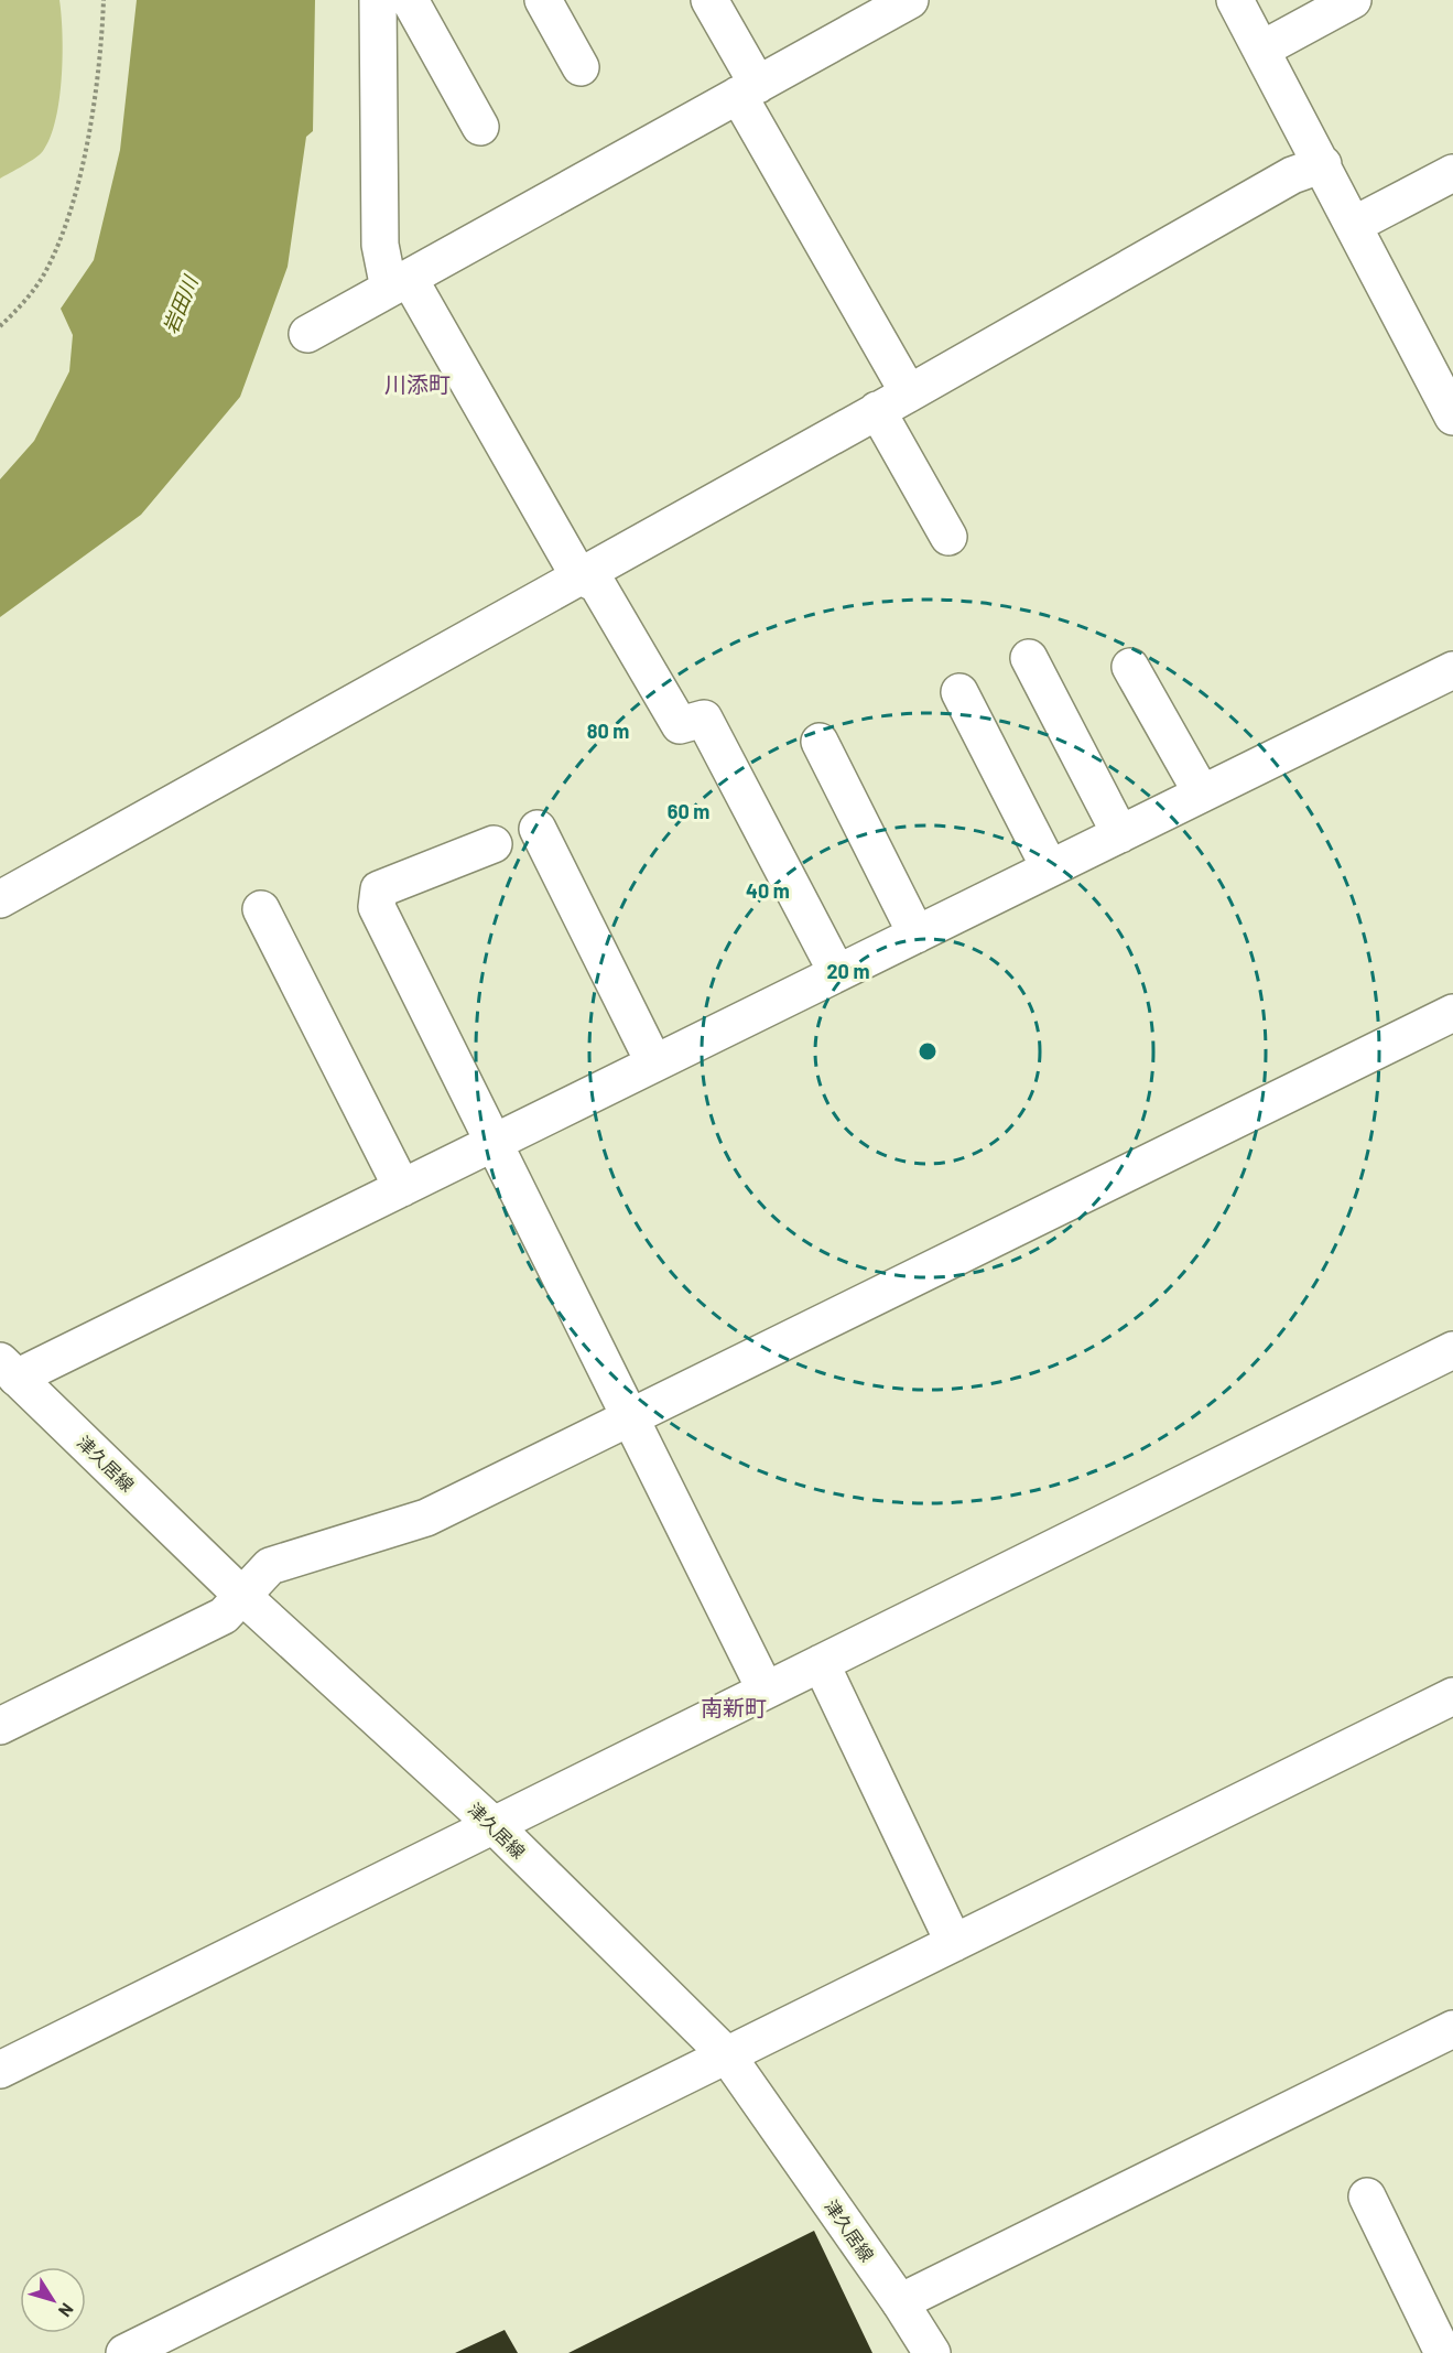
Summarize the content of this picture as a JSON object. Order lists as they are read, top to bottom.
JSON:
{
  "streets": {
    "street": ["津久居線"]
  },
  "districts": ["川添町", "南新町"],
  "water": ["岩田川"],
  "north": "bottom right",
  "rings": [
    "80 m",
    "60 m",
    "40 m",
    "20 m"
  ]
}
